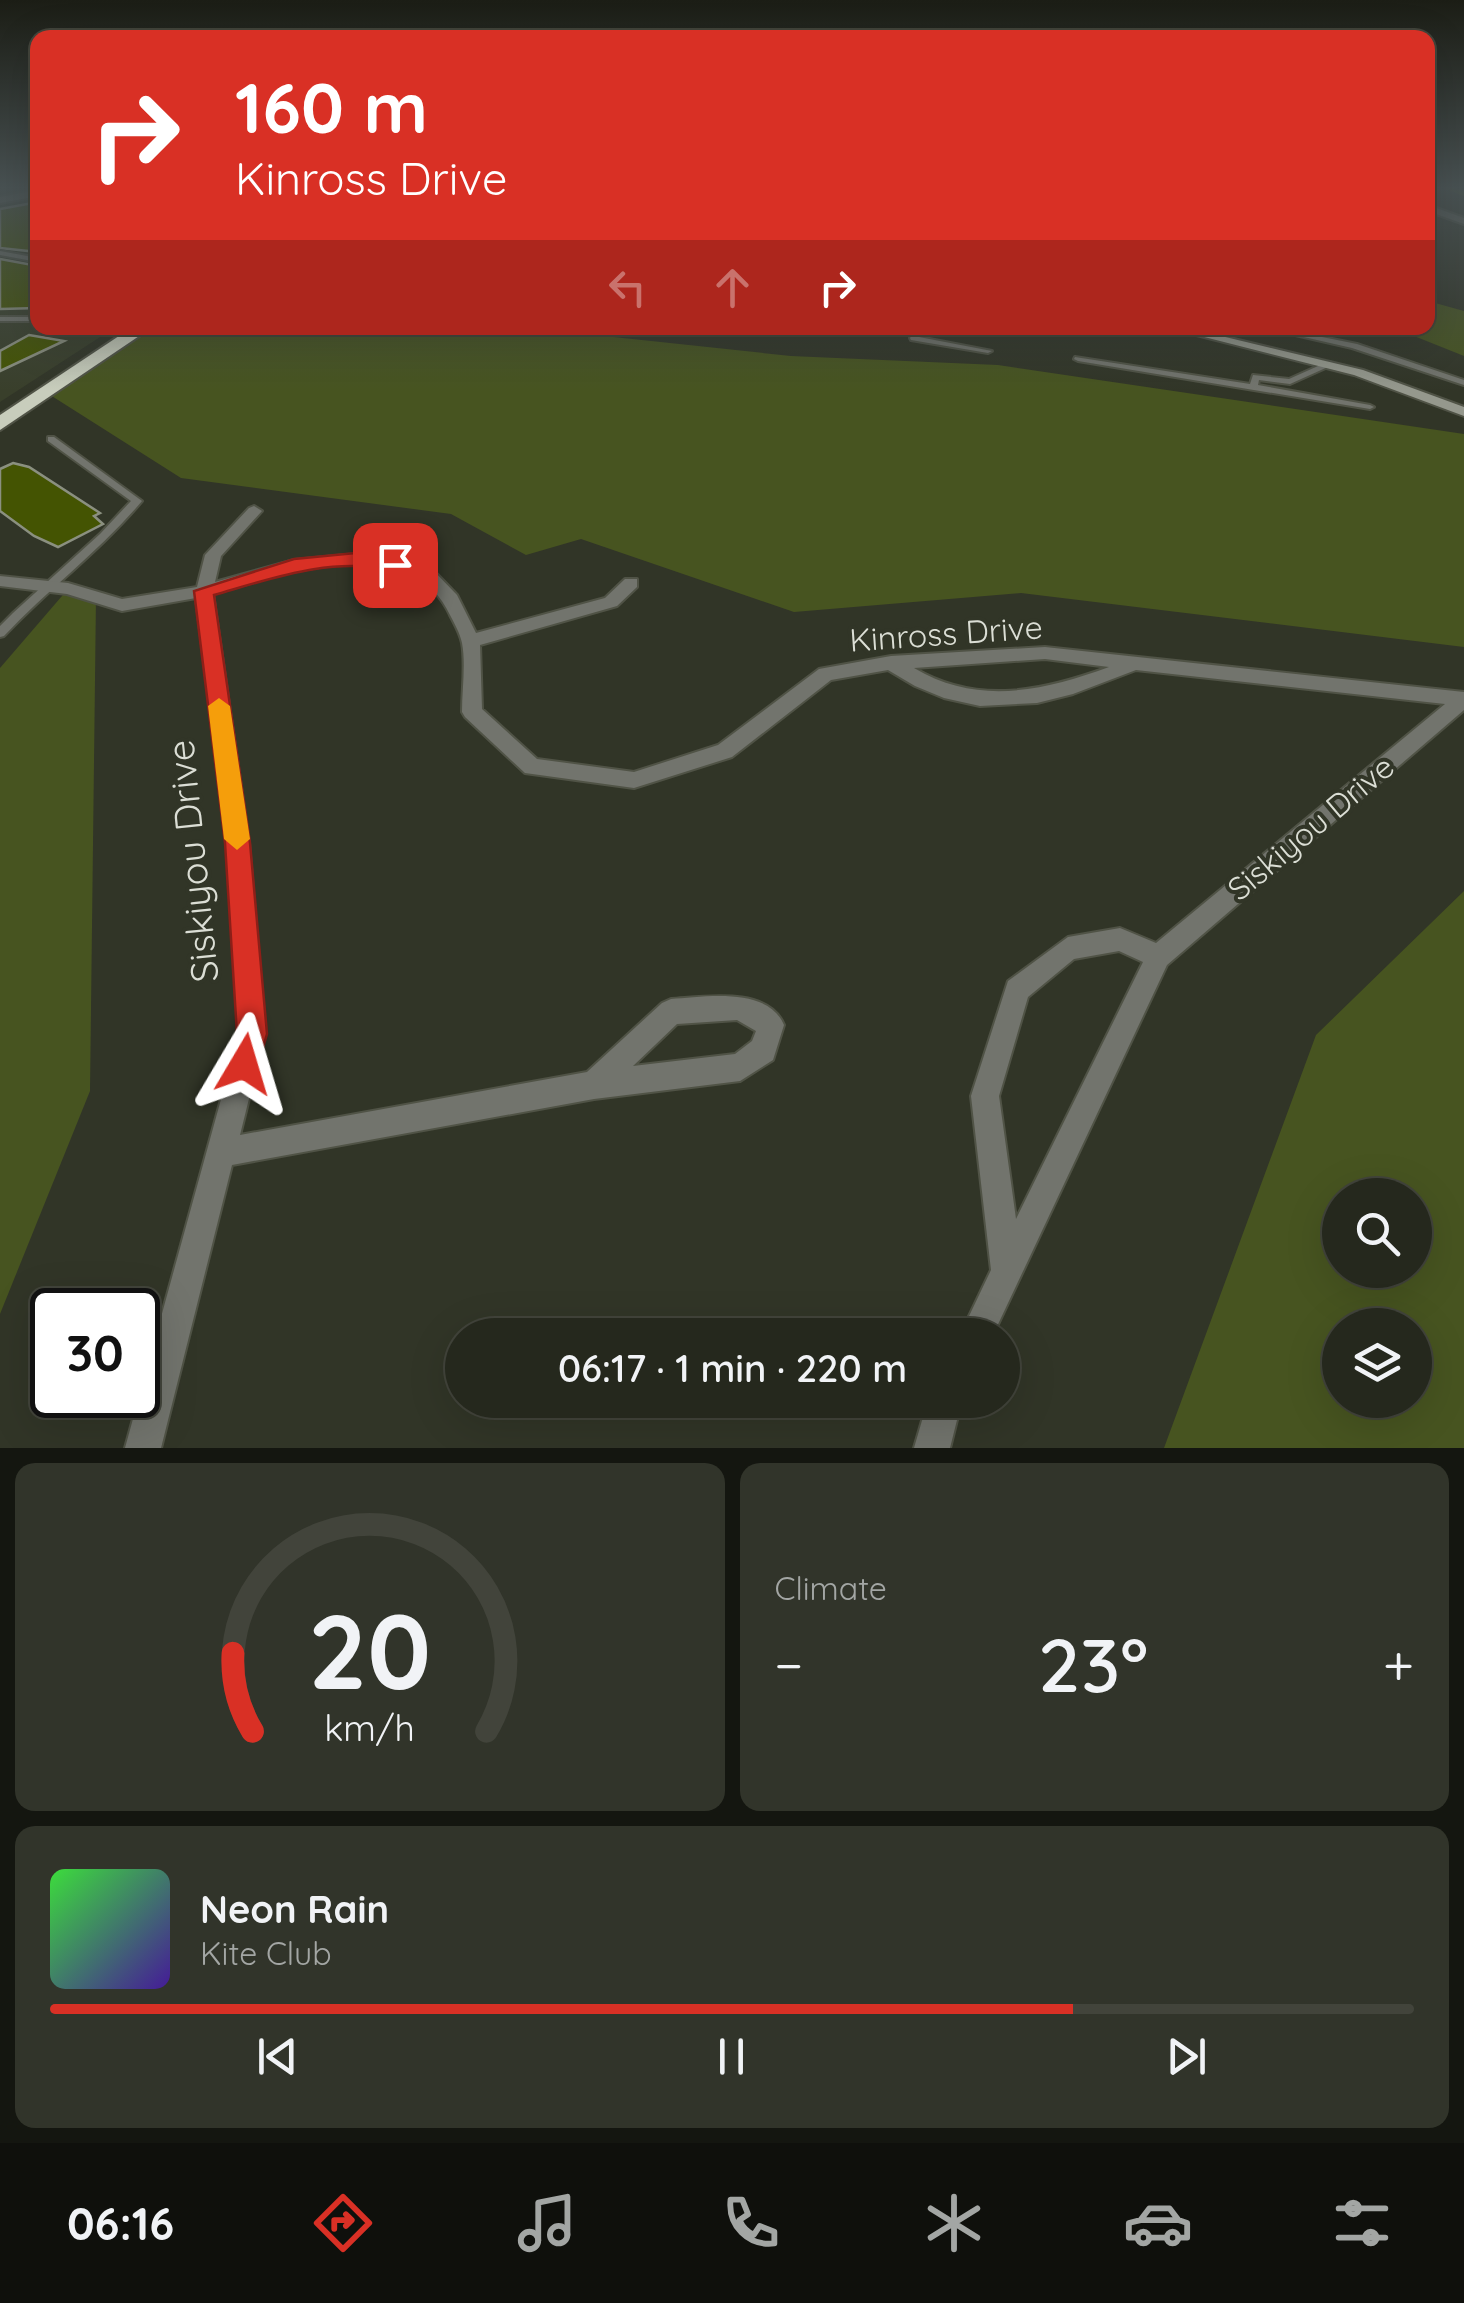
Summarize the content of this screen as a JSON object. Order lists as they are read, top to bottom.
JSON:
{
  "streets": {
    "street": ["Kinross Drive", "Siskiyou Drive"]
  },
  "crossings": [
    ["Kinross Drive", "Siskiyou Drive"]
  ],
  "page": {
    "turn": ["160 m", "Kinross Drive"],
    "limit": "30",
    "trip": "06:17 · 1 min · 220 m",
    "tile": "Climate",
    "heat": ["−", "23°", "+"],
    "song": ["Neon Rain", "Kite Club"],
    "tabs": "06:16",
    "gauge": ["20", "km/h"]
  }
}
